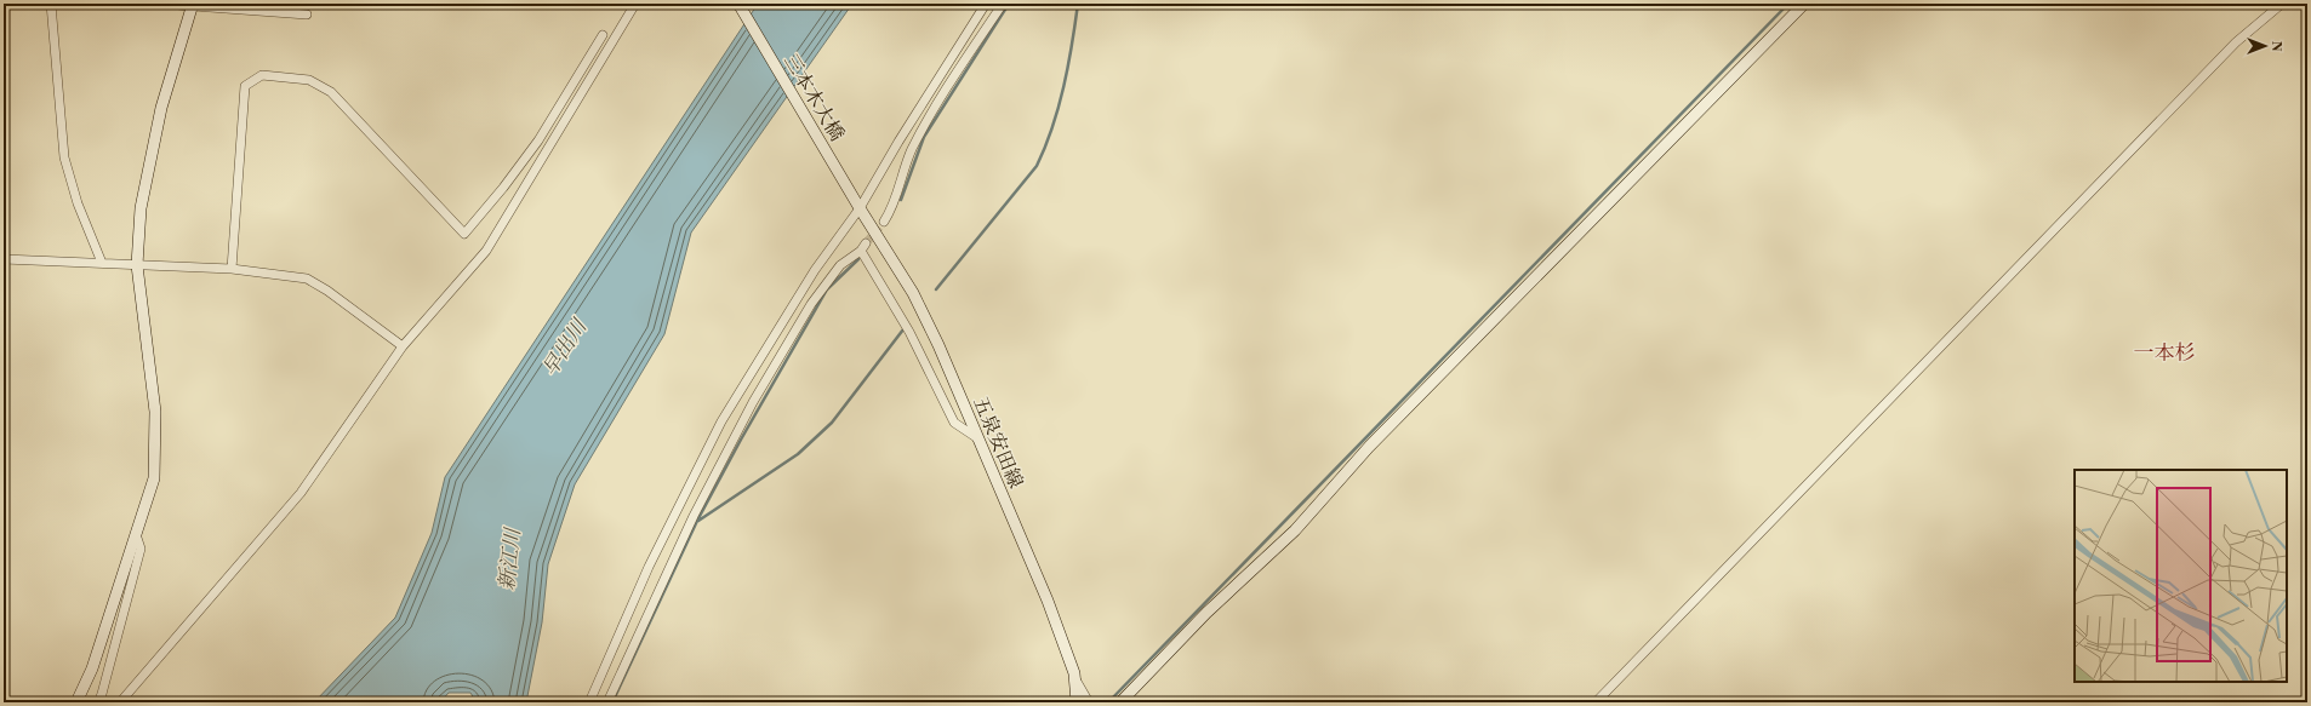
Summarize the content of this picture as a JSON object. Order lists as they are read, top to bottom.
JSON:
{
  "streets": {
    "street": ["三本木大橋", "五泉安田線"]
  },
  "crossings": [
    ["三本木大橋", "五泉安田線"]
  ],
  "districts": ["一本杉"],
  "water": ["早出川", "新江川"],
  "north": "right"
}
